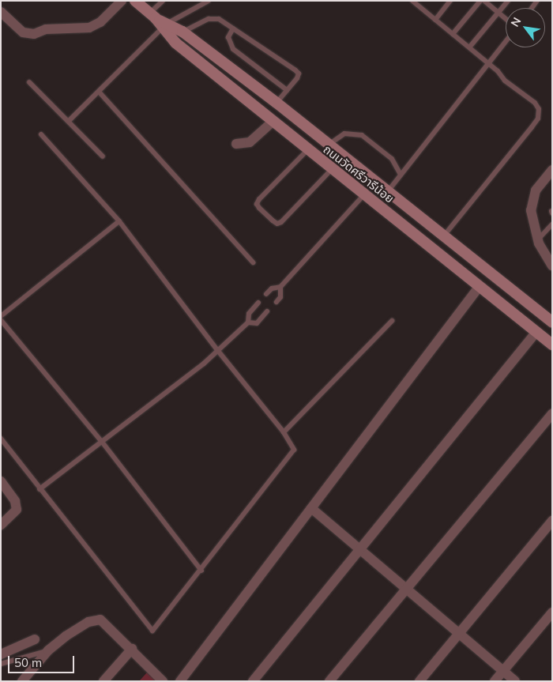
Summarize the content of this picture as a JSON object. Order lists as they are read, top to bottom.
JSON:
{
  "streets": {
    "main road": ["ถนนวัดศรีวารีน้อย"]
  },
  "scale_bar": "50 m",
  "north": "top left"
}
